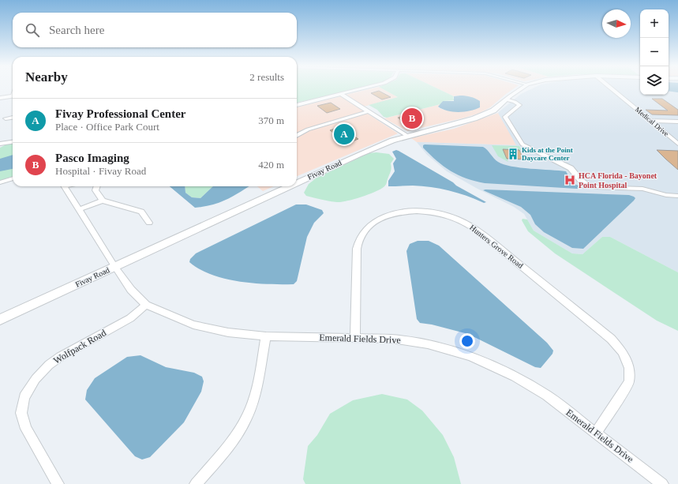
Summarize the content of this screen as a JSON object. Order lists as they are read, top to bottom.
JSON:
{
  "streets": {
    "street": [
      "Medical Drive",
      "Fivay Road",
      "Hunters Grove Road",
      "Emerald Fields Drive",
      "Wolfpack Road"
    ]
  },
  "crossings": [
    ["Fivay Road", "Emerald Fields Drive"],
    ["Hunters Grove Road", "Emerald Fields Drive"],
    ["Emerald Fields Drive", "Wolfpack Road"]
  ],
  "places": {
    "building": ["Kids at the Point Daycare Center"],
    "hospital": ["HCA Florida - Bayonet Point Hospital"]
  },
  "north": "right",
  "page": {
    "map_buttons": ["+", "−"],
    "search": "Search here",
    "heading": ["Nearby", "2 results"],
    "list": [
      {
        "mark": "A",
        "name": "Fivay Professional Center",
        "note": "Place · Office Park Court",
        "value": "370 m"
      },
      {
        "mark": "B",
        "name": "Pasco Imaging",
        "note": "Hospital · Fivay Road",
        "value": "420 m"
      }
    ],
    "pins": ["B", "A"]
  }
}
